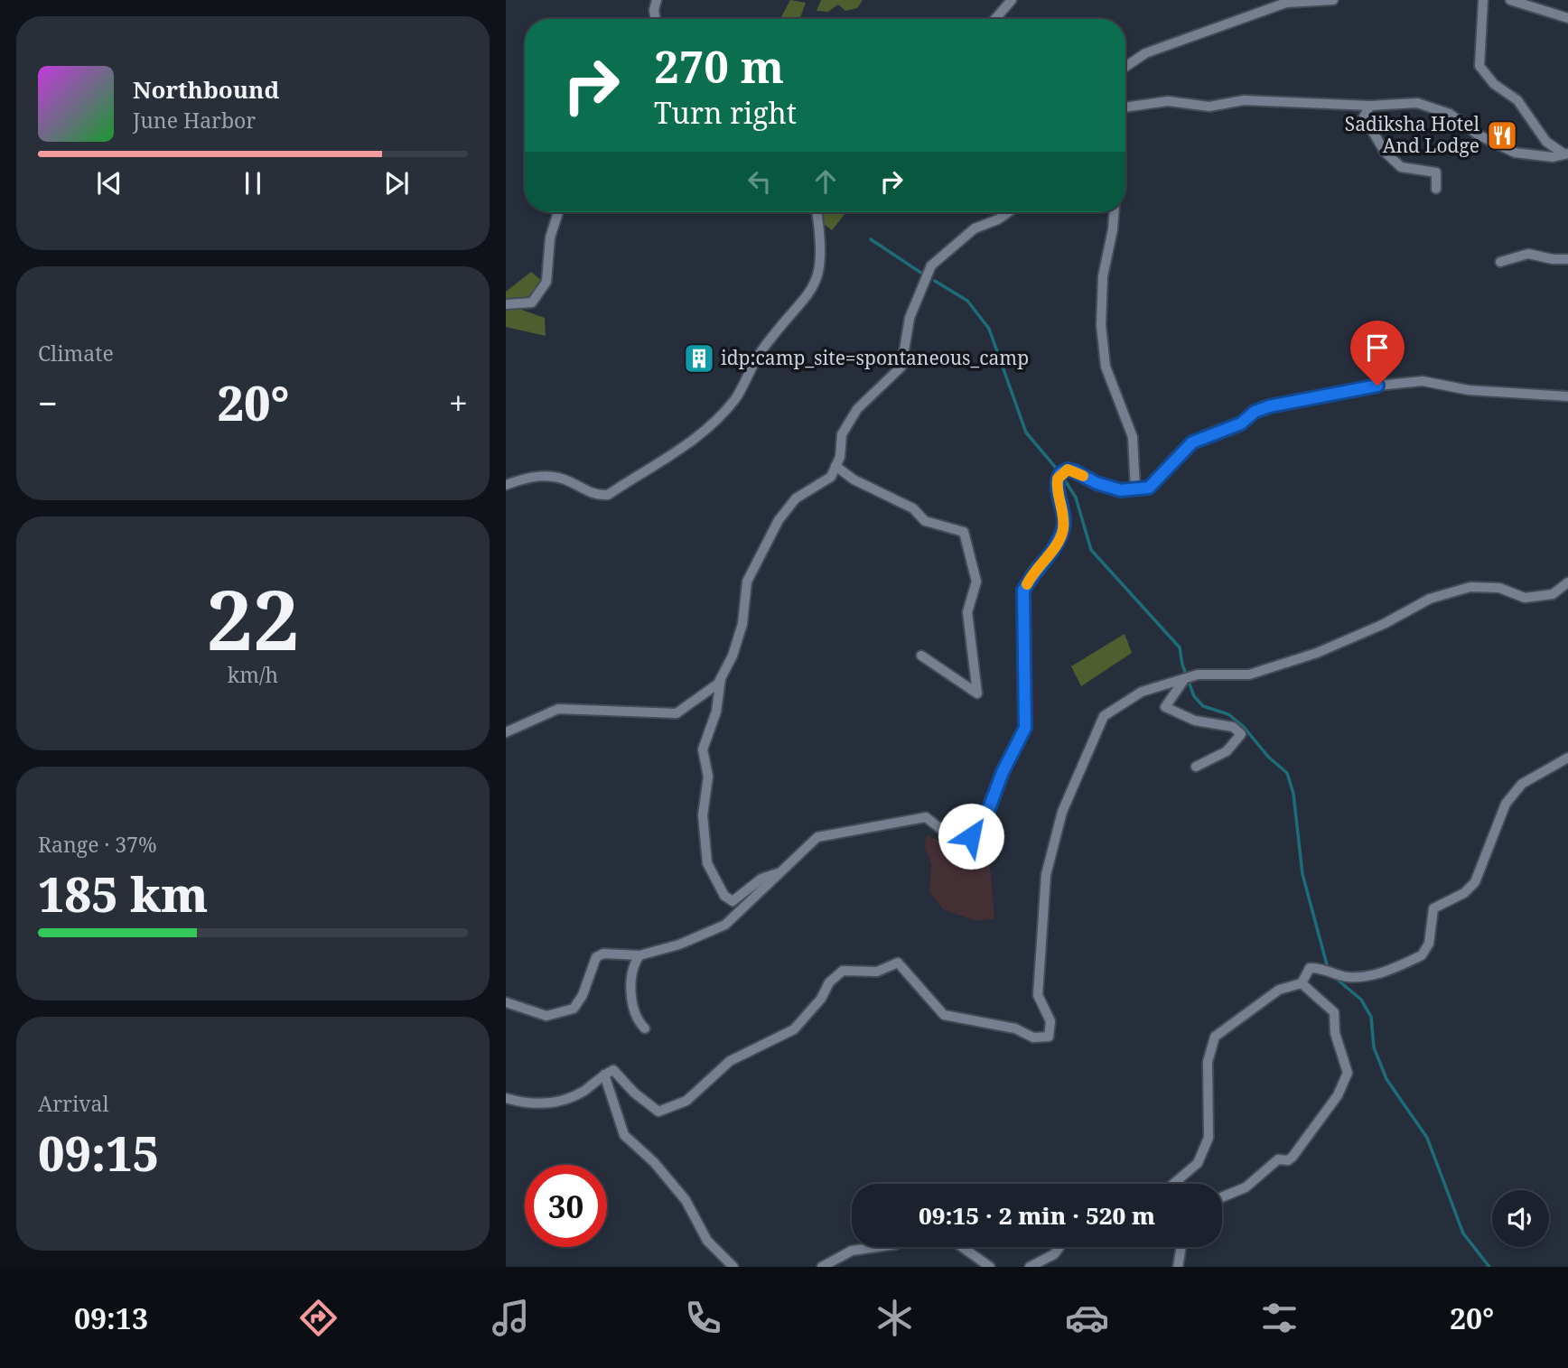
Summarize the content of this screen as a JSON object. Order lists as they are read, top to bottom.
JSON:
{
  "places": {
    "restaurant": ["Sadiksha Hotel And Lodge"],
    "building": ["idp:camp_site=spontaneous_camp"]
  },
  "page": {
    "turn": ["270 m", "Turn right"],
    "song": ["Northbound", "June Harbor"],
    "tile": [
      "Climate",
      ["22", "km/h"],
      ["Range · 37%", "185 km"],
      ["Arrival", "09:15"]
    ],
    "heat": ["−", "20°", "+"],
    "limit": "30",
    "trip": "09:15 · 2 min · 520 m",
    "tabs": ["09:13", "20°"]
  }
}
